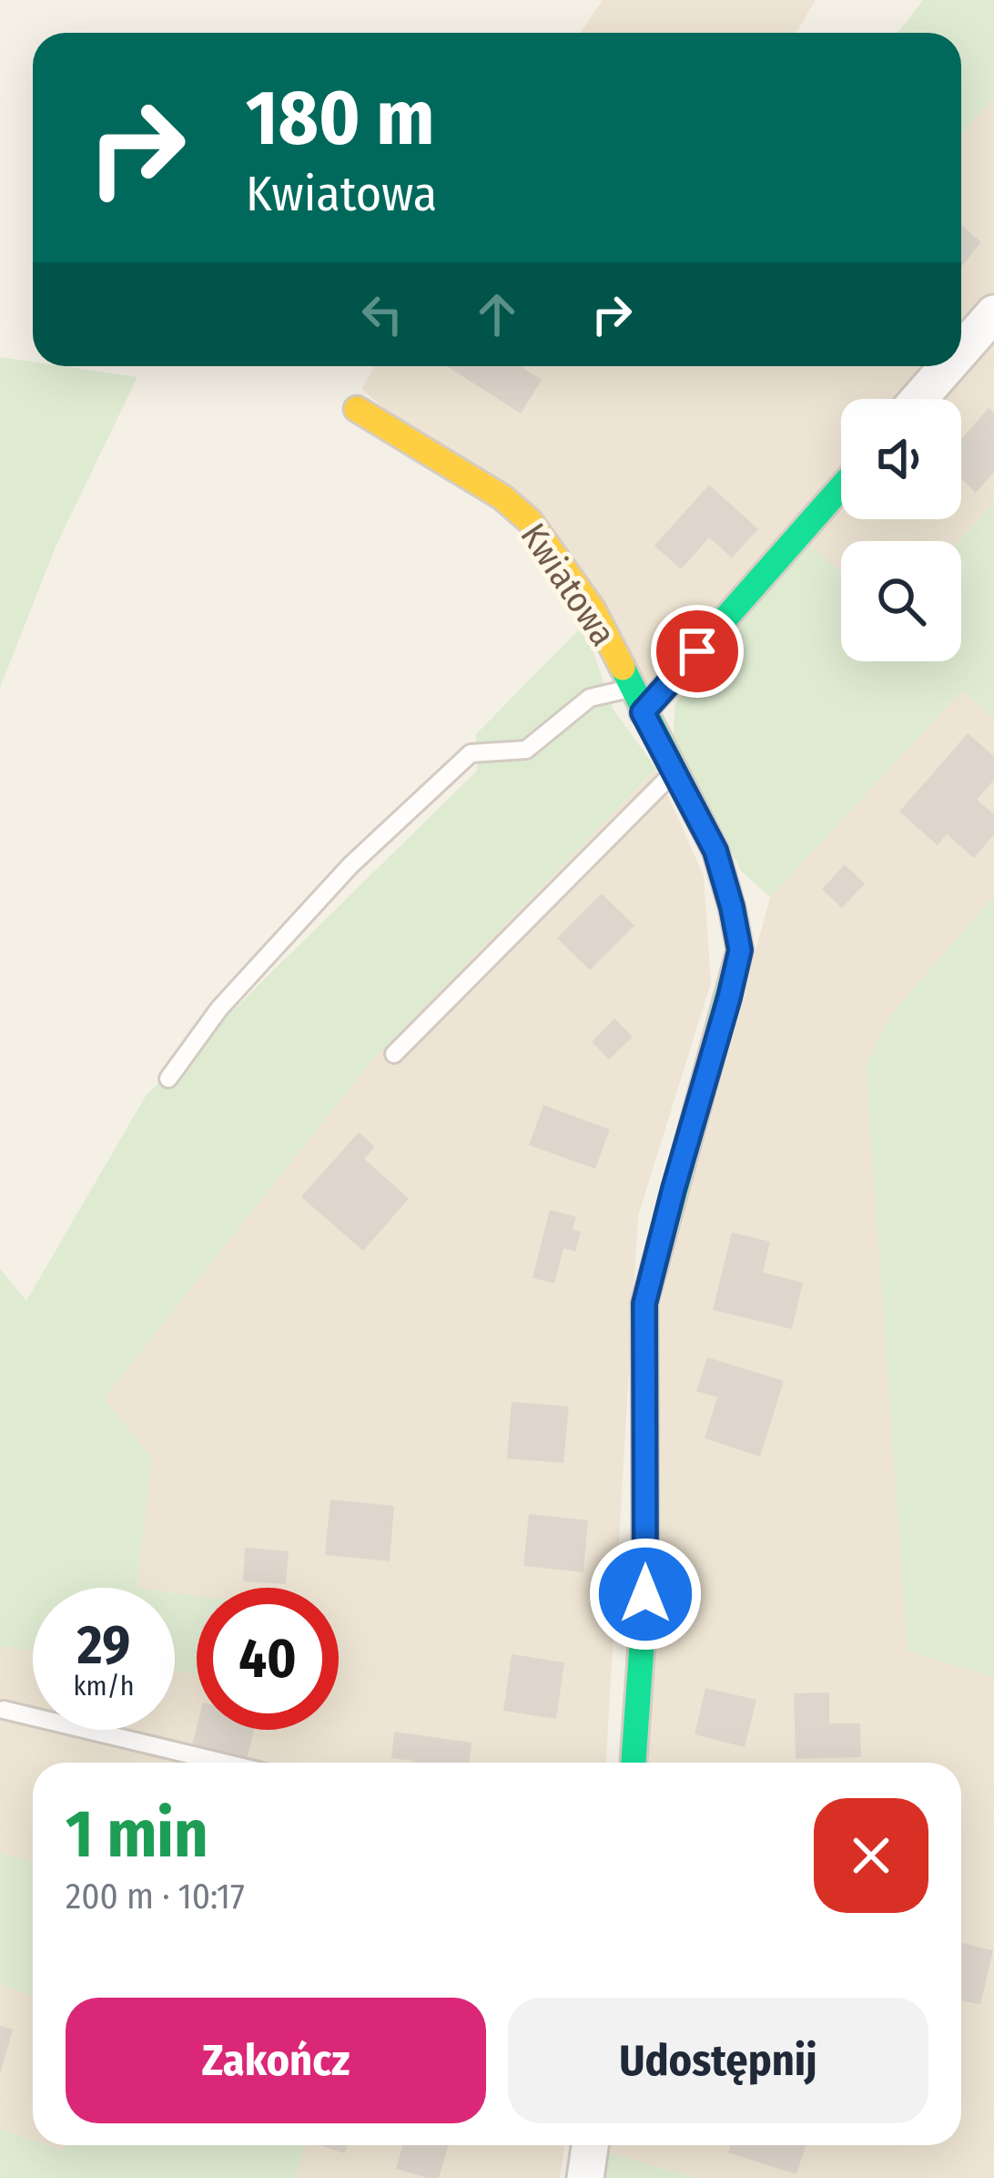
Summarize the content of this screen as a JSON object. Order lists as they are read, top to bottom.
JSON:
{
  "streets": {
    "street": ["Kwiatowa"]
  },
  "page": {
    "turn": ["180 m", "Kwiatowa"],
    "speed": "29 km/h",
    "limit": "40",
    "heading": ["1 min", "200 m · 10:17"],
    "buttons": ["Zakończ", "Udostępnij"]
  }
}
